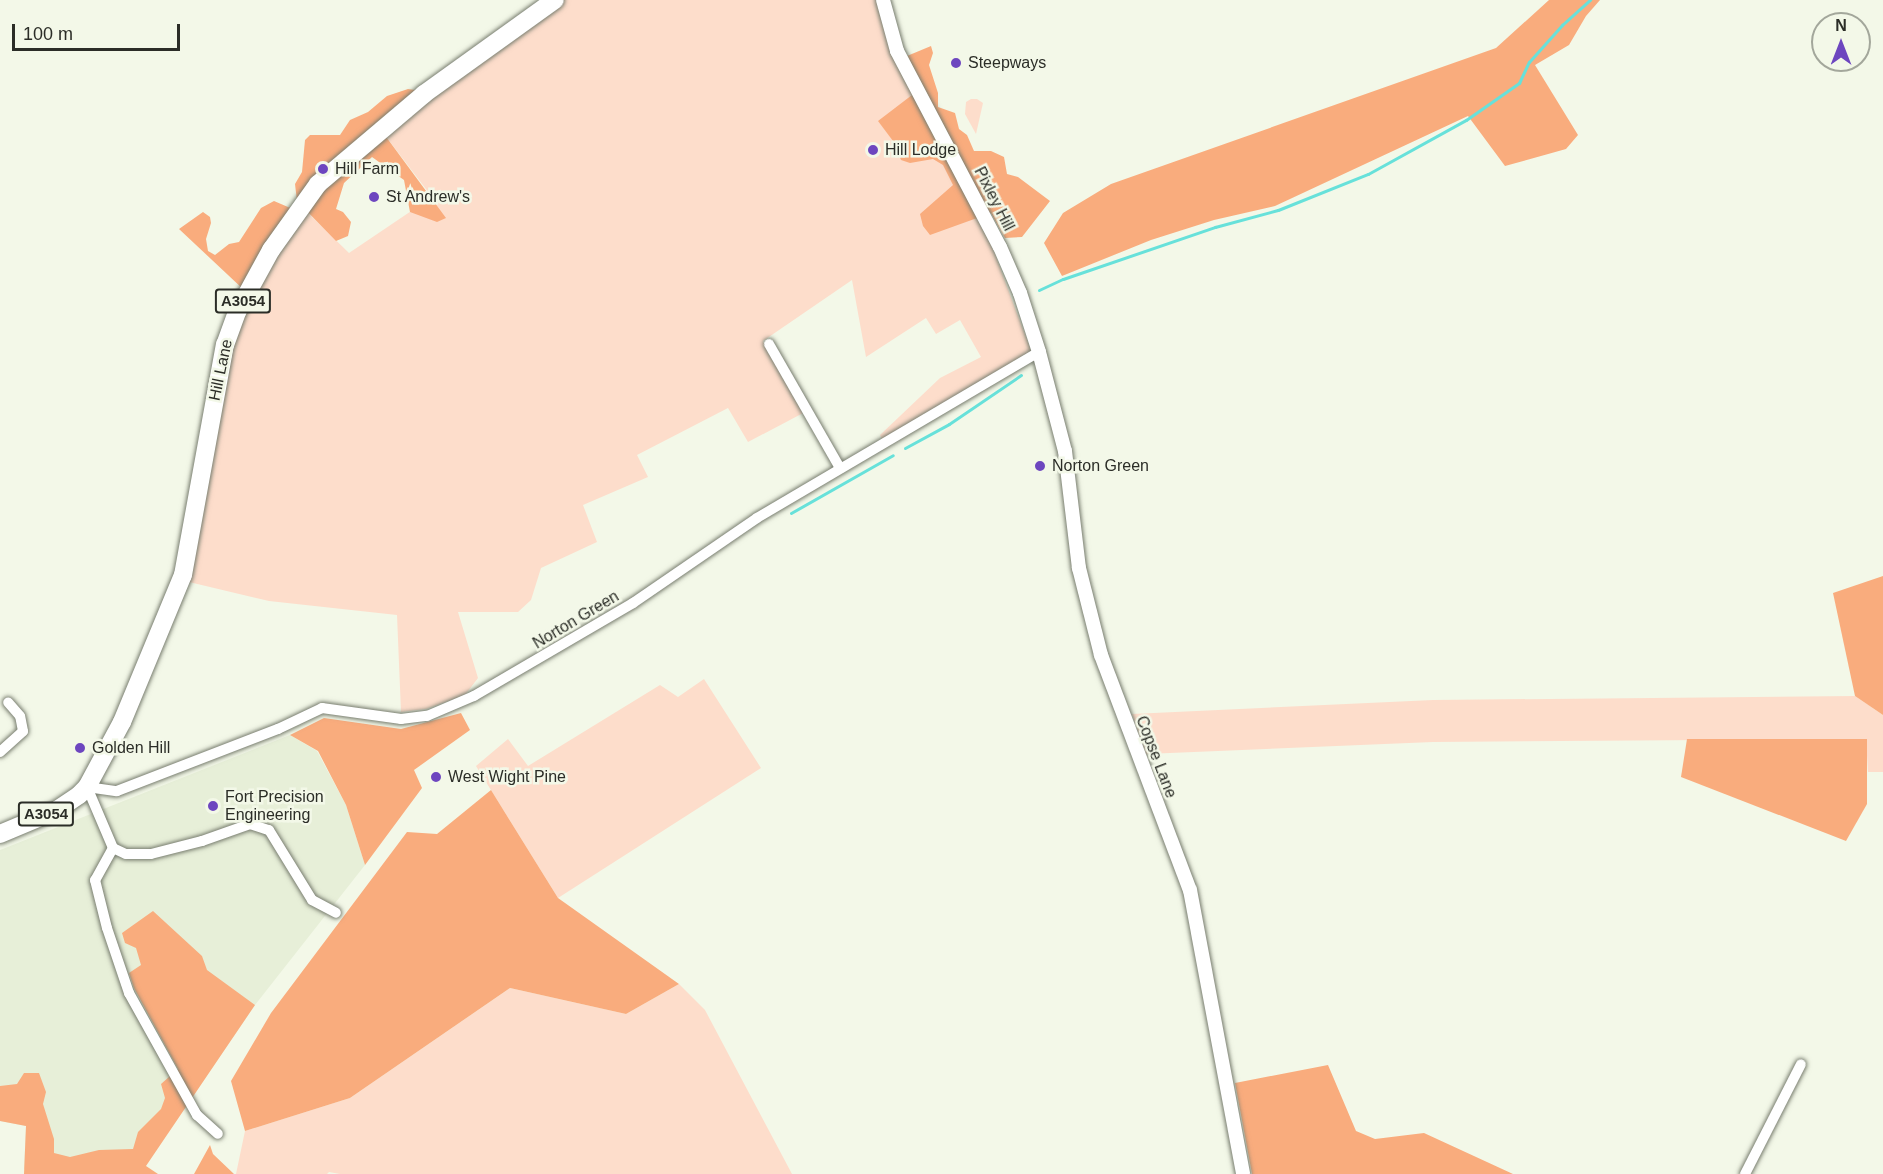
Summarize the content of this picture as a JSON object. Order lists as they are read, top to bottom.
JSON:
{
  "streets": {
    "main road": ["A3054", "Hill Lane"],
    "street": ["Pixley Hill", "Norton Green", "Copse Lane"]
  },
  "crossings": [
    ["Pixley Hill", "Norton Green"],
    ["Pixley Hill", "Copse Lane"],
    ["A3054", "Hill Lane"],
    ["A3054", "Norton Green"],
    ["Hill Lane", "Norton Green"],
    ["Norton Green", "Copse Lane"]
  ],
  "places": [
    "Steepways",
    "Hill Lodge",
    "Hill Farm",
    "St Andrew's",
    "Norton Green",
    "Golden Hill",
    "West Wight Pine",
    "Fort Precision Engineering"
  ],
  "scale_bar": "100 m",
  "north": "top"
}
